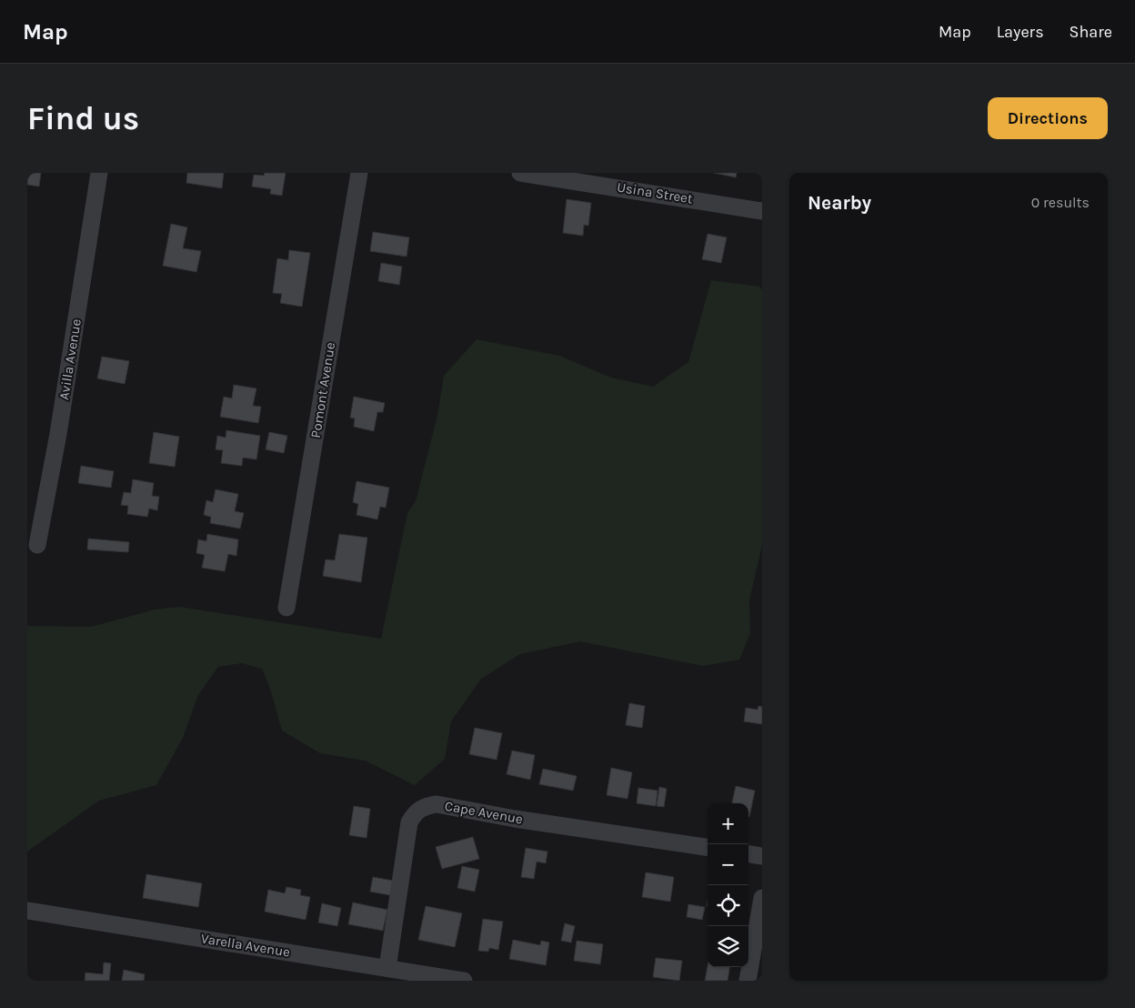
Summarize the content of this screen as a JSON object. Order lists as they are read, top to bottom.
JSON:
{
  "streets": {
    "street": [
      "Usina Street",
      "Avilla Avenue",
      "Pomont Avenue",
      "Cape Avenue",
      "Varella Avenue"
    ]
  },
  "crossings": [
    ["Cape Avenue", "Varella Avenue"]
  ],
  "page": {
    "header": "Map",
    "nav": ["Map", "Layers", "Share"],
    "buttons": "Directions",
    "title": "Find us",
    "heading": ["Nearby", "0 results"],
    "map_buttons": ["+", "−"]
  }
}
